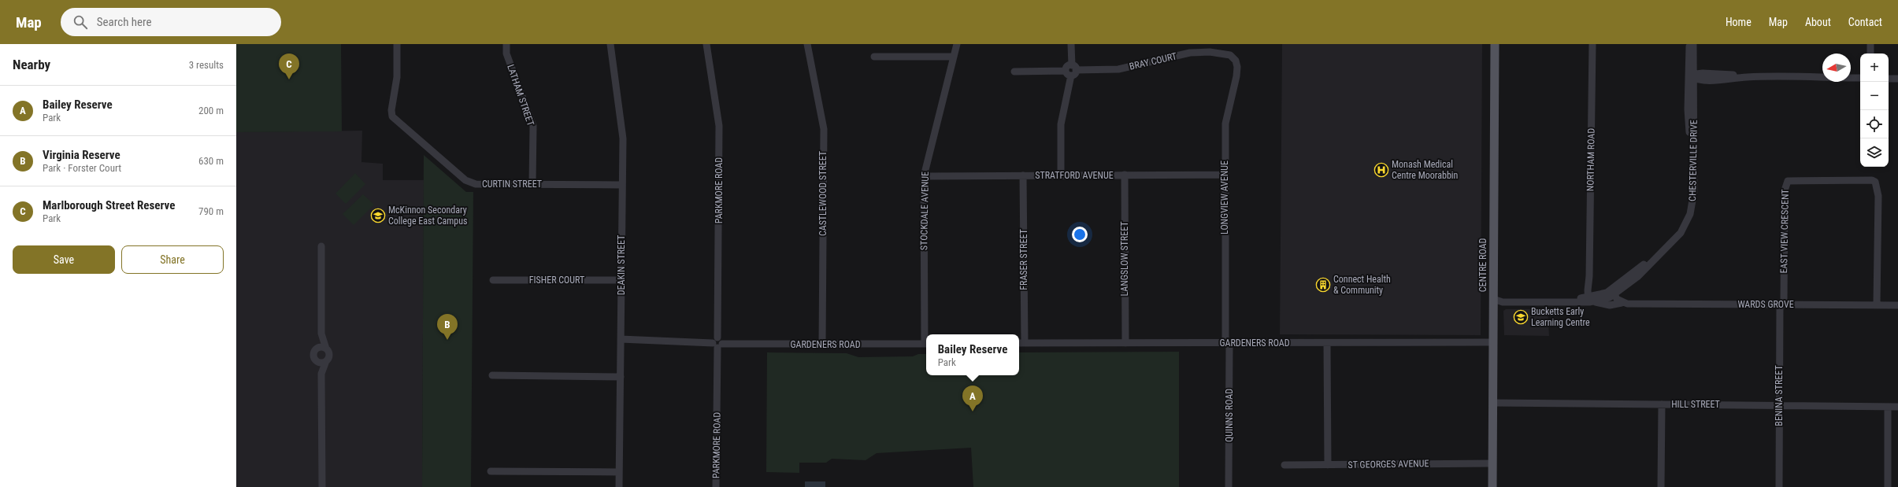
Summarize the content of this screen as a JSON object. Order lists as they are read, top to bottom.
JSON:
{
  "streets": {
    "main road": ["CENTRE ROAD"],
    "street": [
      "BRAY COURT",
      "LATHAM STREET",
      "NORTHAM ROAD",
      "CHESTERVILLE DRIVE",
      "STRATFORD AVENUE",
      "CURTIN STREET",
      "PARKMORE ROAD",
      "CASTLEWOOD STREET",
      "LONGVIEW AVENUE",
      "STOCKDALE AVENUE",
      "EAST VIEW CRESCENT",
      "LANGSLOW STREET",
      "FRASER STREET",
      "DEAKIN STREET",
      "FISHER COURT",
      "WARDS GROVE",
      "GARDENERS ROAD",
      "BENINA STREET",
      "HILL STREET",
      "QUINNS ROAD",
      "ST GEORGES AVENUE"
    ]
  },
  "crossings": [
    ["BRAY COURT", "LONGVIEW AVENUE"],
    ["LATHAM STREET", "CURTIN STREET"],
    ["NORTHAM ROAD", "CHESTERVILLE DRIVE"],
    ["NORTHAM ROAD", "WARDS GROVE"],
    ["CHESTERVILLE DRIVE", "WARDS GROVE"],
    ["STRATFORD AVENUE", "LONGVIEW AVENUE"],
    ["STRATFORD AVENUE", "STOCKDALE AVENUE"],
    ["STRATFORD AVENUE", "LANGSLOW STREET"],
    ["STRATFORD AVENUE", "FRASER STREET"],
    ["CURTIN STREET", "DEAKIN STREET"],
    ["PARKMORE ROAD", "GARDENERS ROAD"],
    ["CASTLEWOOD STREET", "GARDENERS ROAD"],
    ["LONGVIEW AVENUE", "GARDENERS ROAD"],
    ["LONGVIEW AVENUE", "QUINNS ROAD"],
    ["STOCKDALE AVENUE", "GARDENERS ROAD"],
    ["EAST VIEW CRESCENT", "WARDS GROVE"],
    ["EAST VIEW CRESCENT", "BENINA STREET"],
    ["LANGSLOW STREET", "GARDENERS ROAD"],
    ["FRASER STREET", "GARDENERS ROAD"],
    ["DEAKIN STREET", "FISHER COURT"],
    ["DEAKIN STREET", "GARDENERS ROAD"],
    ["CENTRE ROAD", "GARDENERS ROAD"],
    ["CENTRE ROAD", "HILL STREET"],
    ["CENTRE ROAD", "ST GEORGES AVENUE"],
    ["WARDS GROVE", "BENINA STREET"],
    ["GARDENERS ROAD", "QUINNS ROAD"],
    ["BENINA STREET", "HILL STREET"]
  ],
  "places": {
    "hospital": ["Monash Medical Centre Moorabbin"],
    "school or university": ["McKinnon Secondary College East Campus", "Bucketts Early Learning Centre"],
    "building": ["Connect Health & Community"]
  },
  "north": "left",
  "page": {
    "header": "Map",
    "search": "Search here",
    "nav": [
      "Home",
      "Map",
      "About",
      "Contact"
    ],
    "heading": ["Nearby", "3 results"],
    "map_buttons": ["+", "−"],
    "pins": ["C", "B", "A"],
    "list": [
      {
        "mark": "A",
        "name": "Bailey Reserve",
        "note": "Park",
        "value": "200 m"
      },
      {
        "mark": "B",
        "name": "Virginia Reserve",
        "note": "Park · Forster Court",
        "value": "630 m"
      },
      {
        "mark": "C",
        "name": "Marlborough Street Reserve",
        "note": "Park",
        "value": "790 m"
      }
    ],
    "buttons": ["Save", "Share"],
    "popup": ["Bailey Reserve", "Park"]
  }
}
